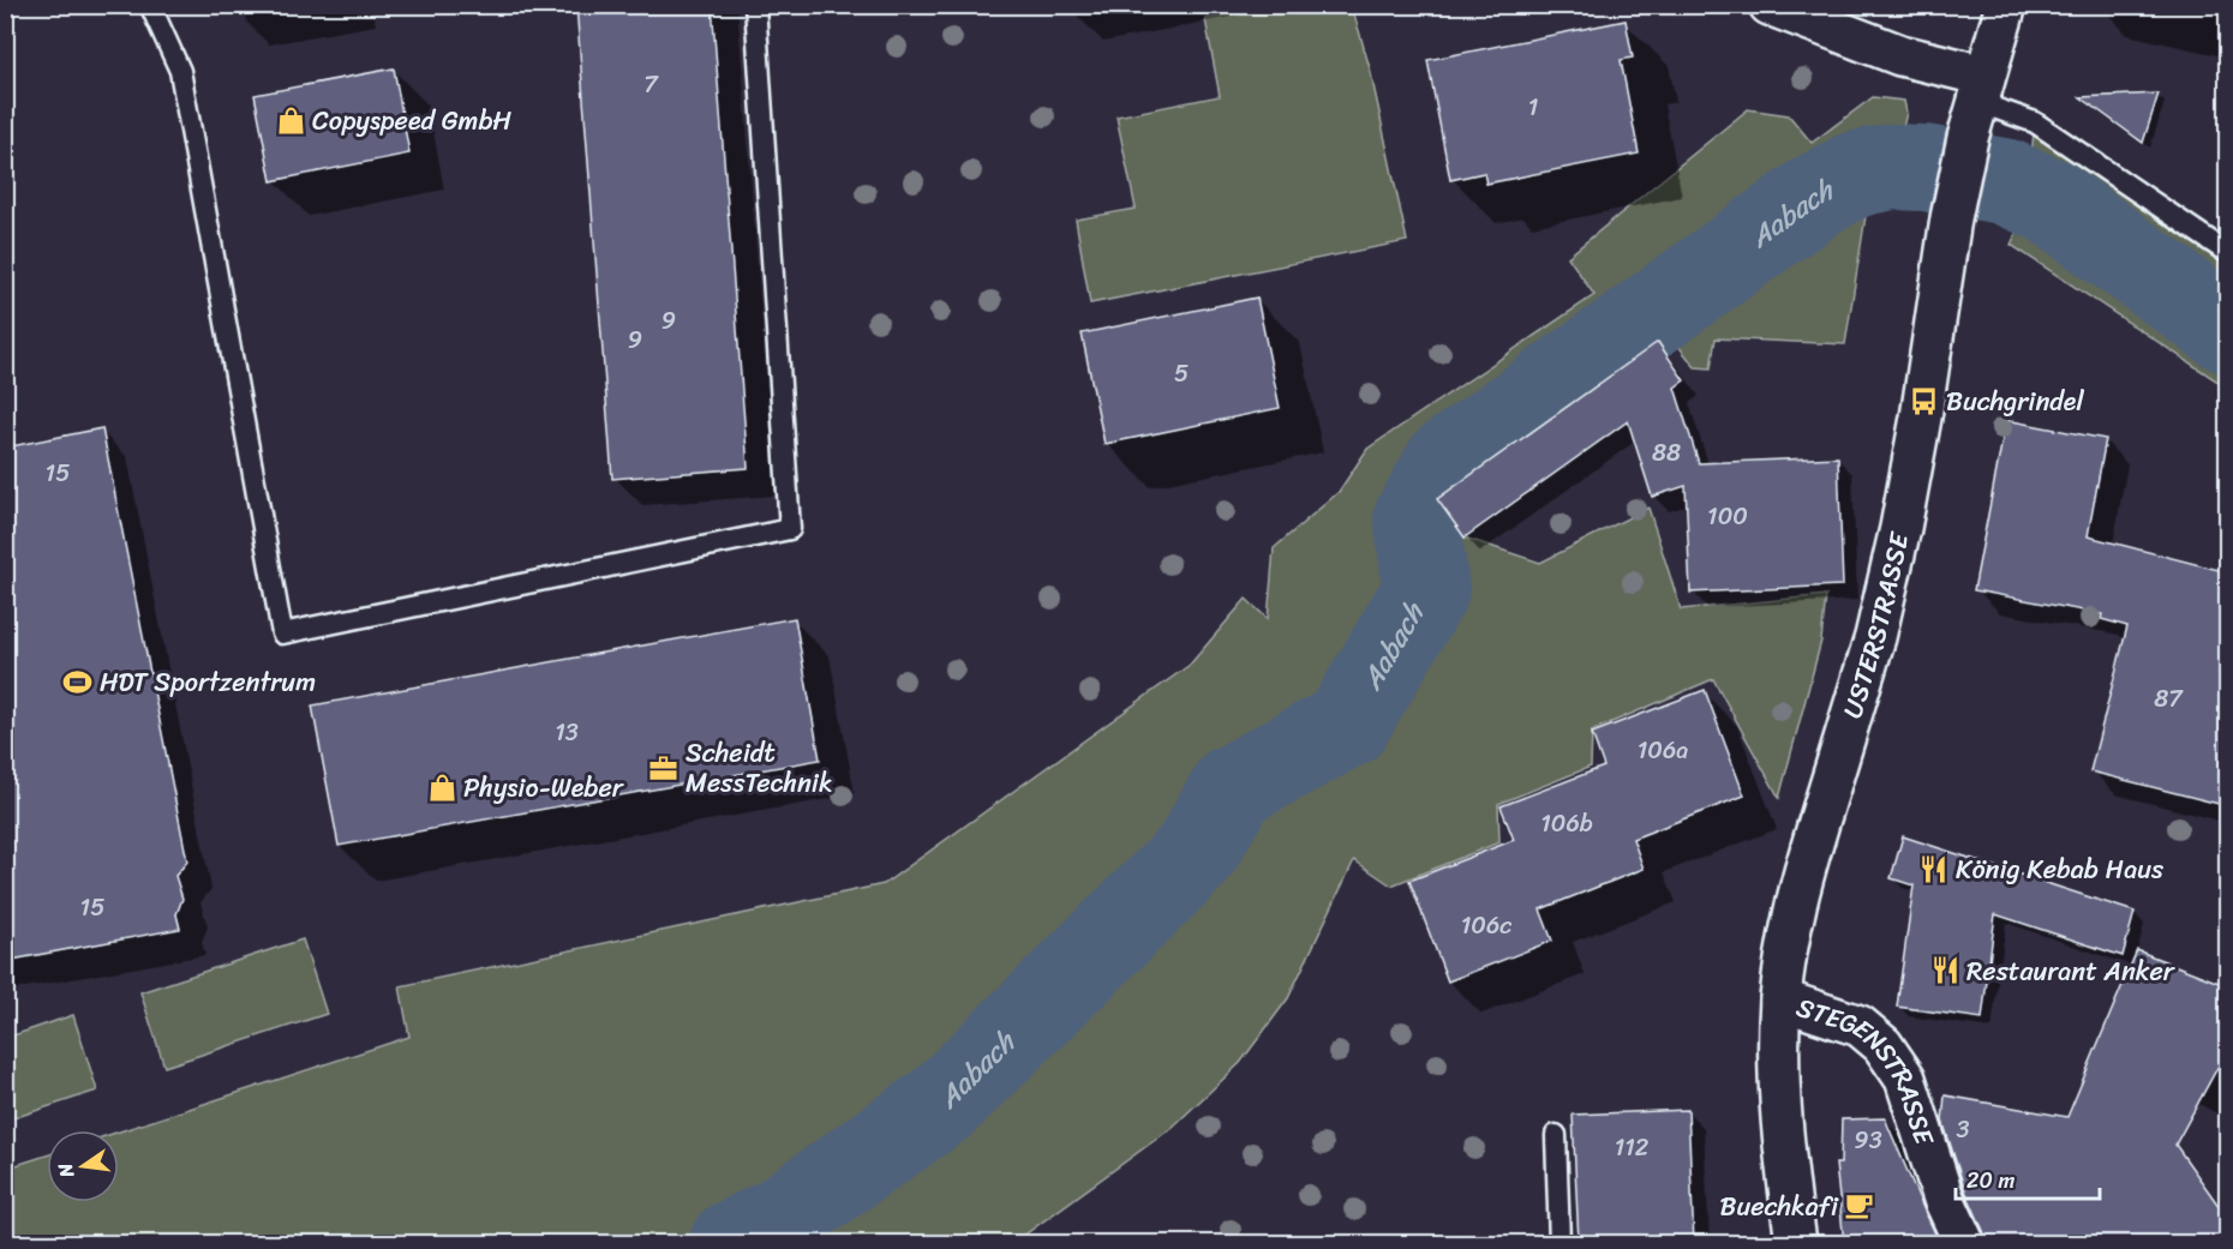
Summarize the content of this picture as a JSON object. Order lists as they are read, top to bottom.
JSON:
{
  "streets": {
    "main road": ["USTERSTRASSE", "STEGENSTRASSE"]
  },
  "crossings": [
    ["USTERSTRASSE", "STEGENSTRASSE"]
  ],
  "water": ["Aabach"],
  "places": {
    "shop": ["Copyspeed GmbH", "Physio-Weber"],
    "bus stop": ["Buchgrindel"],
    "sports": ["HDT Sportzentrum"],
    "office": ["Scheidt MessTechnik"],
    "restaurant": ["König Kebab Haus", "Restaurant Anker"],
    "cafe": ["Buechkafi"]
  },
  "house_numbers": [
    "7",
    "1",
    "9",
    "9",
    "5",
    "88",
    "15",
    "100",
    "87",
    "13",
    "106a",
    "106b",
    "15",
    "106c",
    "3",
    "93",
    "112"
  ],
  "scale_bar": "20 m",
  "north": "left"
}
